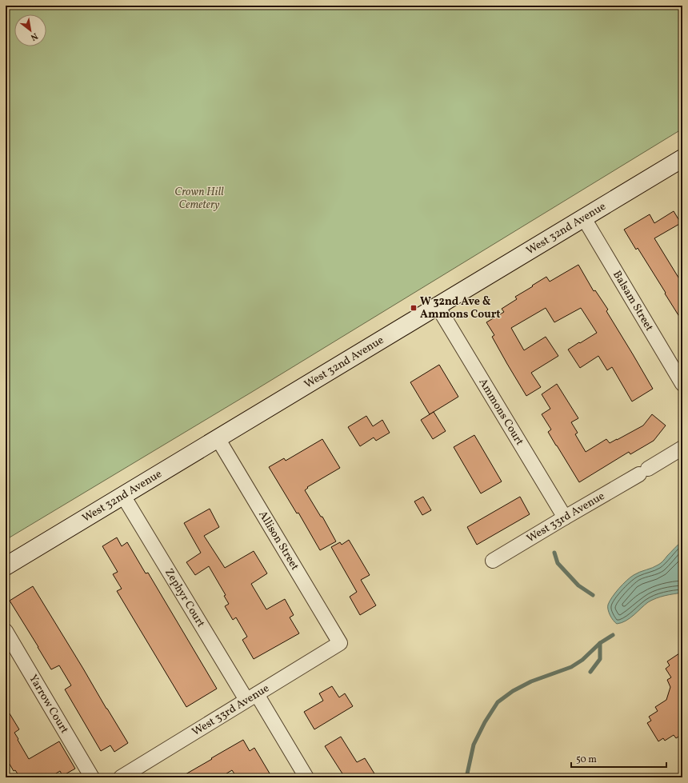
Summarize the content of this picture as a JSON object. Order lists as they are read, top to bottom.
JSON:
{
  "streets": {
    "street": [
      "West 32nd Avenue",
      "Balsam Street",
      "Ammons Court",
      "West 33rd Avenue",
      "Allison Street",
      "Zephyr Court",
      "Yarrow Court"
    ]
  },
  "crossings": [
    ["West 32nd Avenue", "Balsam Street"],
    ["West 32nd Avenue", "Ammons Court"],
    ["West 32nd Avenue", "Allison Street"],
    ["West 32nd Avenue", "Zephyr Court"],
    ["Ammons Court", "West 33rd Avenue"],
    ["West 33rd Avenue", "Allison Street"],
    ["West 33rd Avenue", "Zephyr Court"]
  ],
  "parks": ["Crown Hill Cemetery"],
  "places": {
    "transit": ["W 32nd Ave & Ammons Court"]
  },
  "scale_bar": "50 m",
  "north": "bottom right"
}
